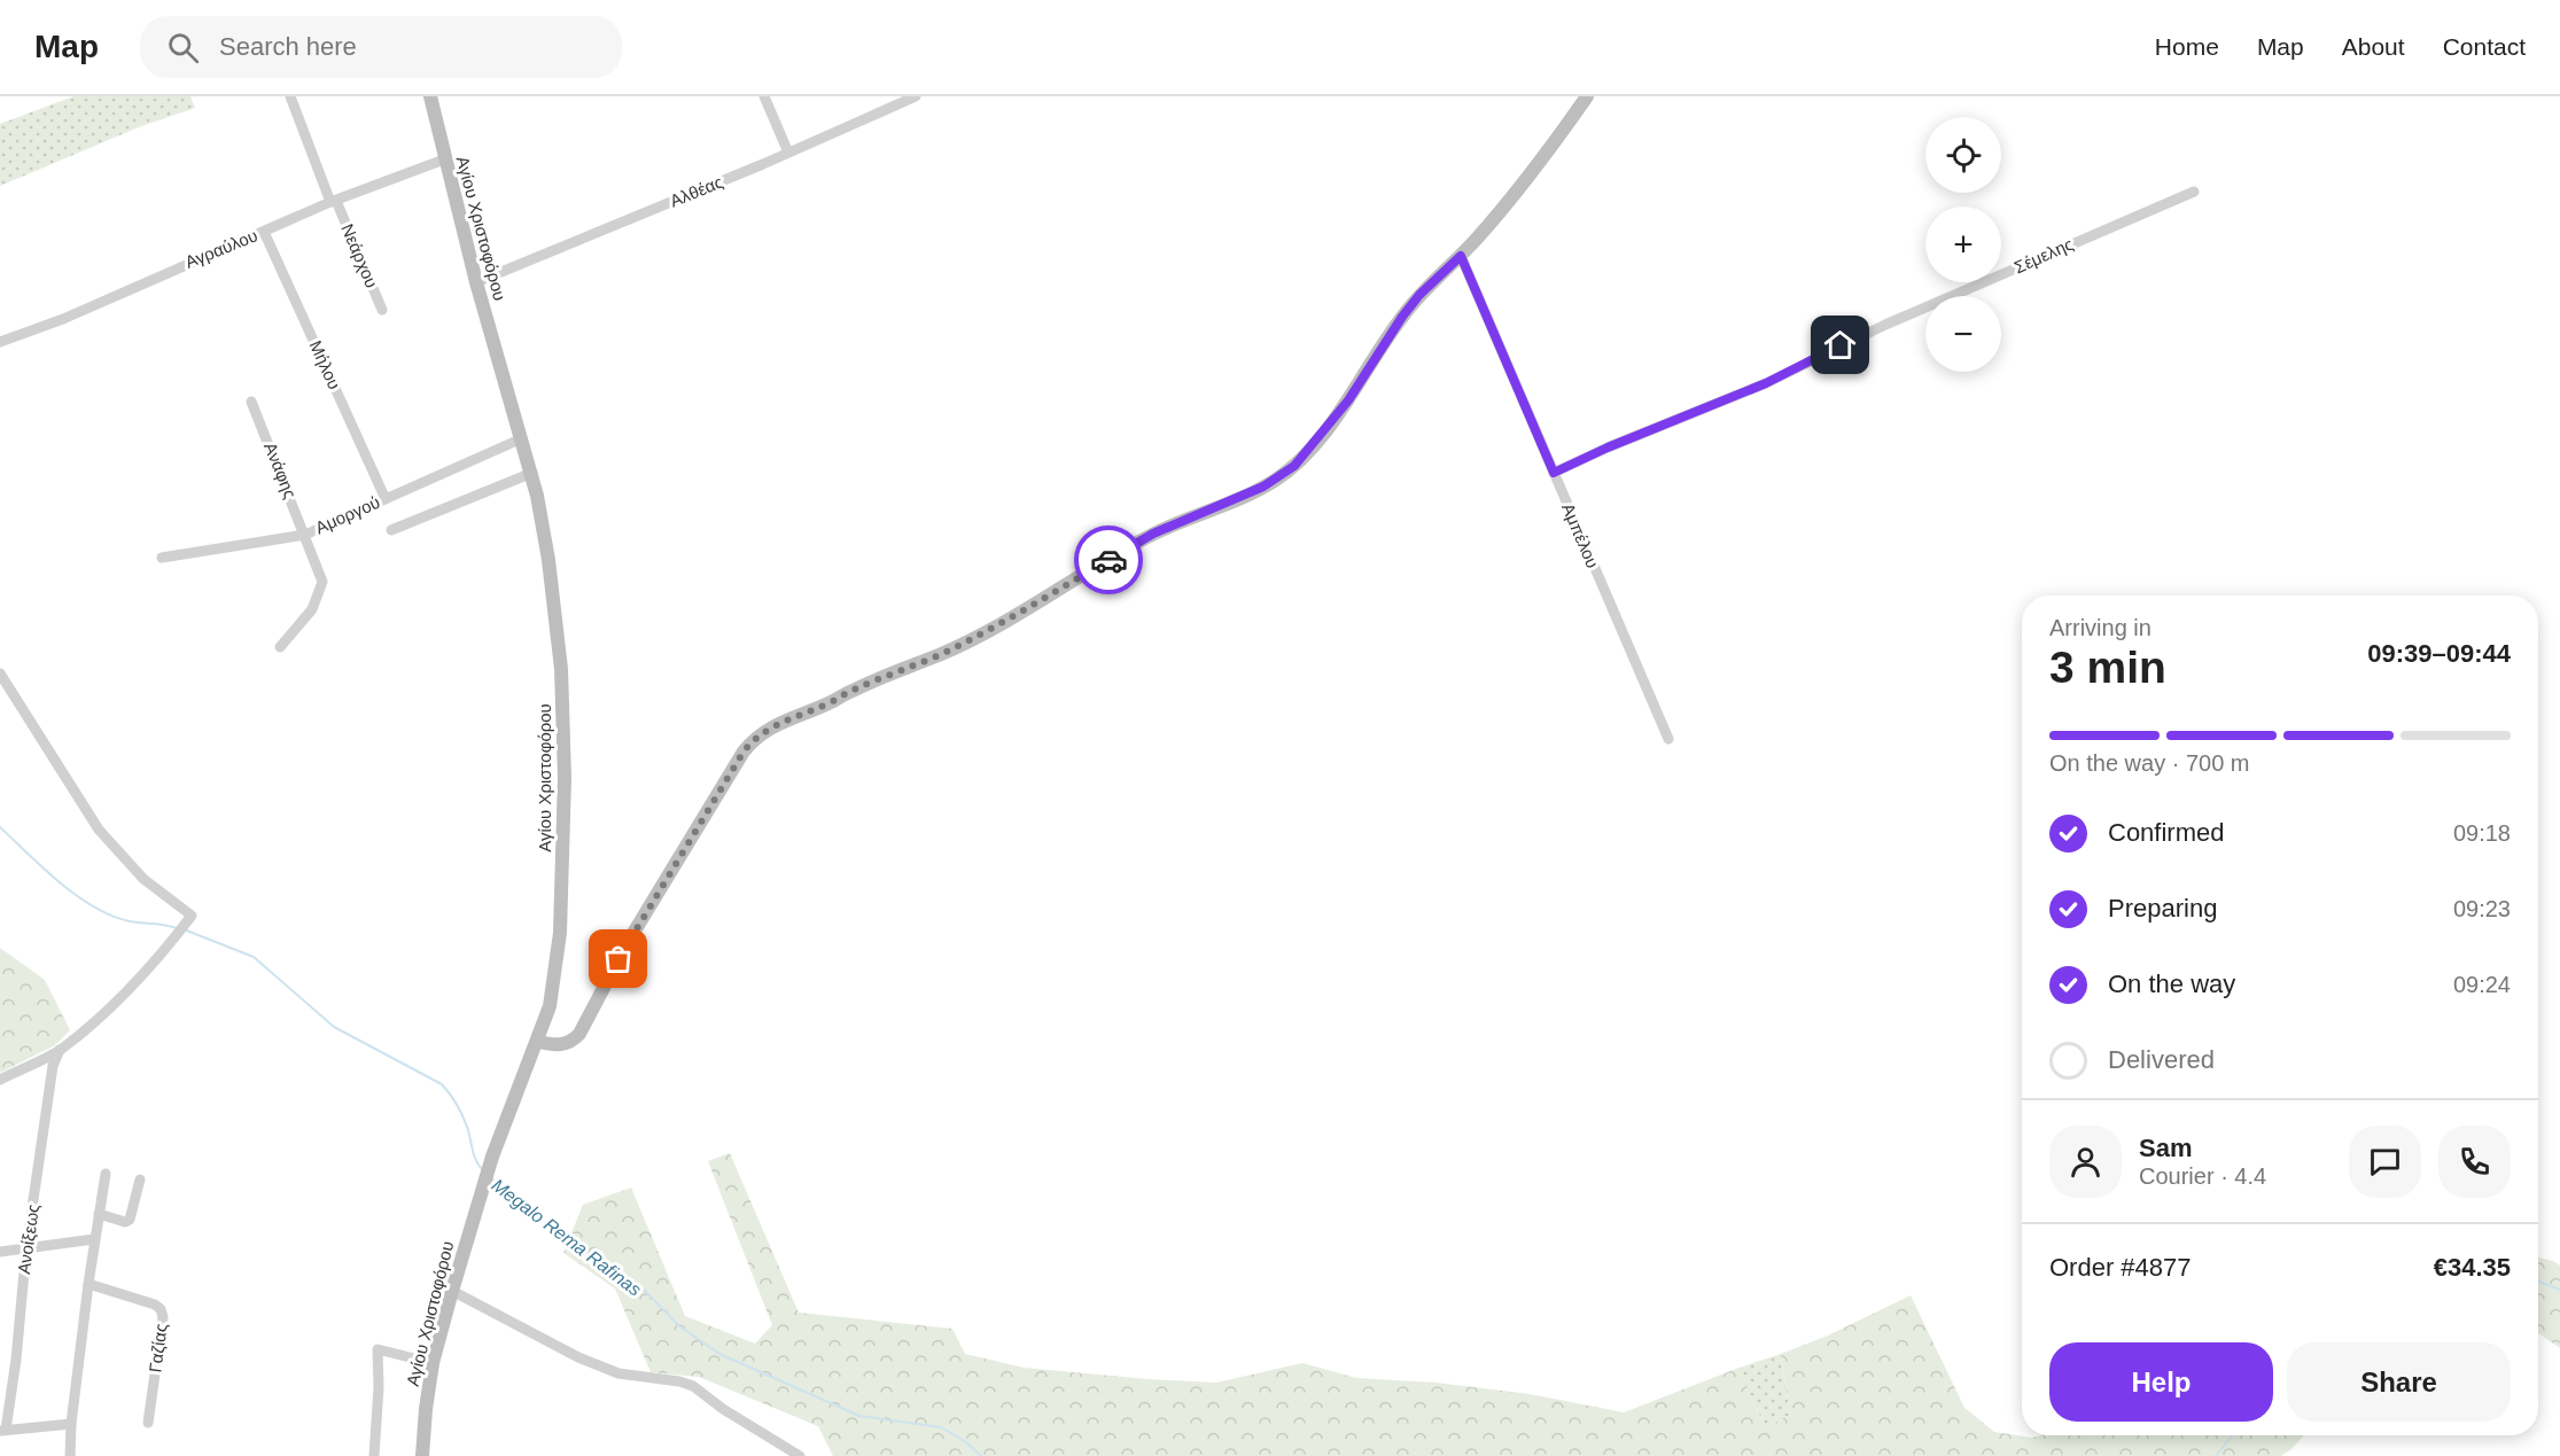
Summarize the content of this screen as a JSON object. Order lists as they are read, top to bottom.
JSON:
{
  "streets": {
    "street": [
      "Αλθέας",
      "Αγίου Χριστοφόρου",
      "Αγραύλου",
      "Νεάρχου",
      "Σέμελης",
      "Μήλου",
      "Ανάφης",
      "Αμοργού",
      "Αμπέλου",
      "Ανοίξεως",
      "Γαζίας"
    ]
  },
  "crossings": [
    ["Αλθέας", "Αγίου Χριστοφόρου"],
    ["Αγίου Χριστοφόρου", "Αγραύλου"],
    ["Αγίου Χριστοφόρου", "Αμοργού"],
    ["Αγραύλου", "Νεάρχου"],
    ["Αγραύλου", "Μήλου"],
    ["Σέμελης", "Αμπέλου"],
    ["Μήλου", "Αμοργού"],
    ["Ανάφης", "Αμοργού"]
  ],
  "water": ["Megalo Rema Rafinas"],
  "page": {
    "header": "Map",
    "search": "Search here",
    "nav": [
      "Home",
      "Map",
      "About",
      "Contact"
    ],
    "map_buttons": ["+", "−"],
    "heading": ["3 min", "Arriving in", "09:39–09:44"],
    "panel": [
      "Sam",
      "Courier · 4.4",
      "Order #4877",
      "€34.35"
    ],
    "bar": "On the way · 700 m",
    "list": [
      ["Confirmed", "09:18"],
      ["Preparing", "09:23"],
      ["On the way", "09:24"],
      "Delivered"
    ],
    "buttons": ["Help", "Share"]
  }
}
